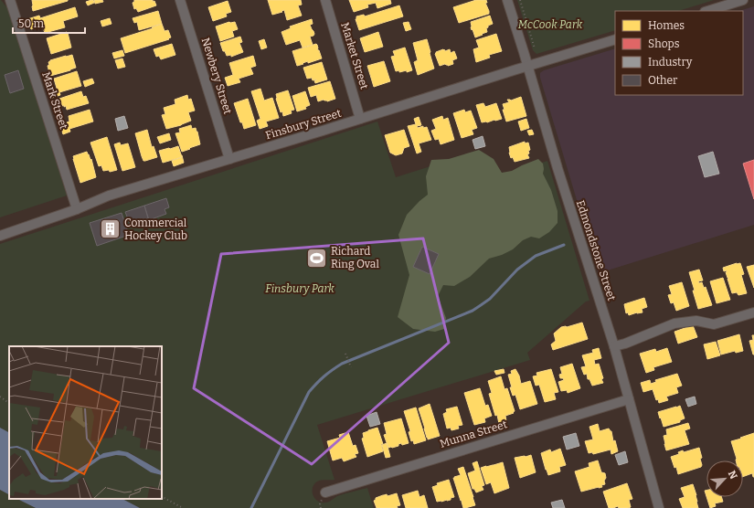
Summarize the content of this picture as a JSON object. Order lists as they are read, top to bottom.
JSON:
{
  "streets": {
    "street": [
      "Market Street",
      "Newbery Street",
      "Mark Street",
      "Finsbury Street",
      "Edmondstone Street",
      "Munna Street"
    ]
  },
  "crossings": [
    ["Market Street", "Finsbury Street"],
    ["Newbery Street", "Finsbury Street"],
    ["Mark Street", "Finsbury Street"],
    ["Finsbury Street", "Edmondstone Street"],
    ["Edmondstone Street", "Munna Street"]
  ],
  "parks": ["McCook Park", "Finsbury Park"],
  "places": {
    "building": ["Commercial Hockey Club"],
    "sports": ["Richard Ring Oval"]
  },
  "legend": [
    "Homes",
    "Shops",
    "Industry",
    "Other"
  ],
  "scale_bar": "50 m",
  "north": "top right"
}
